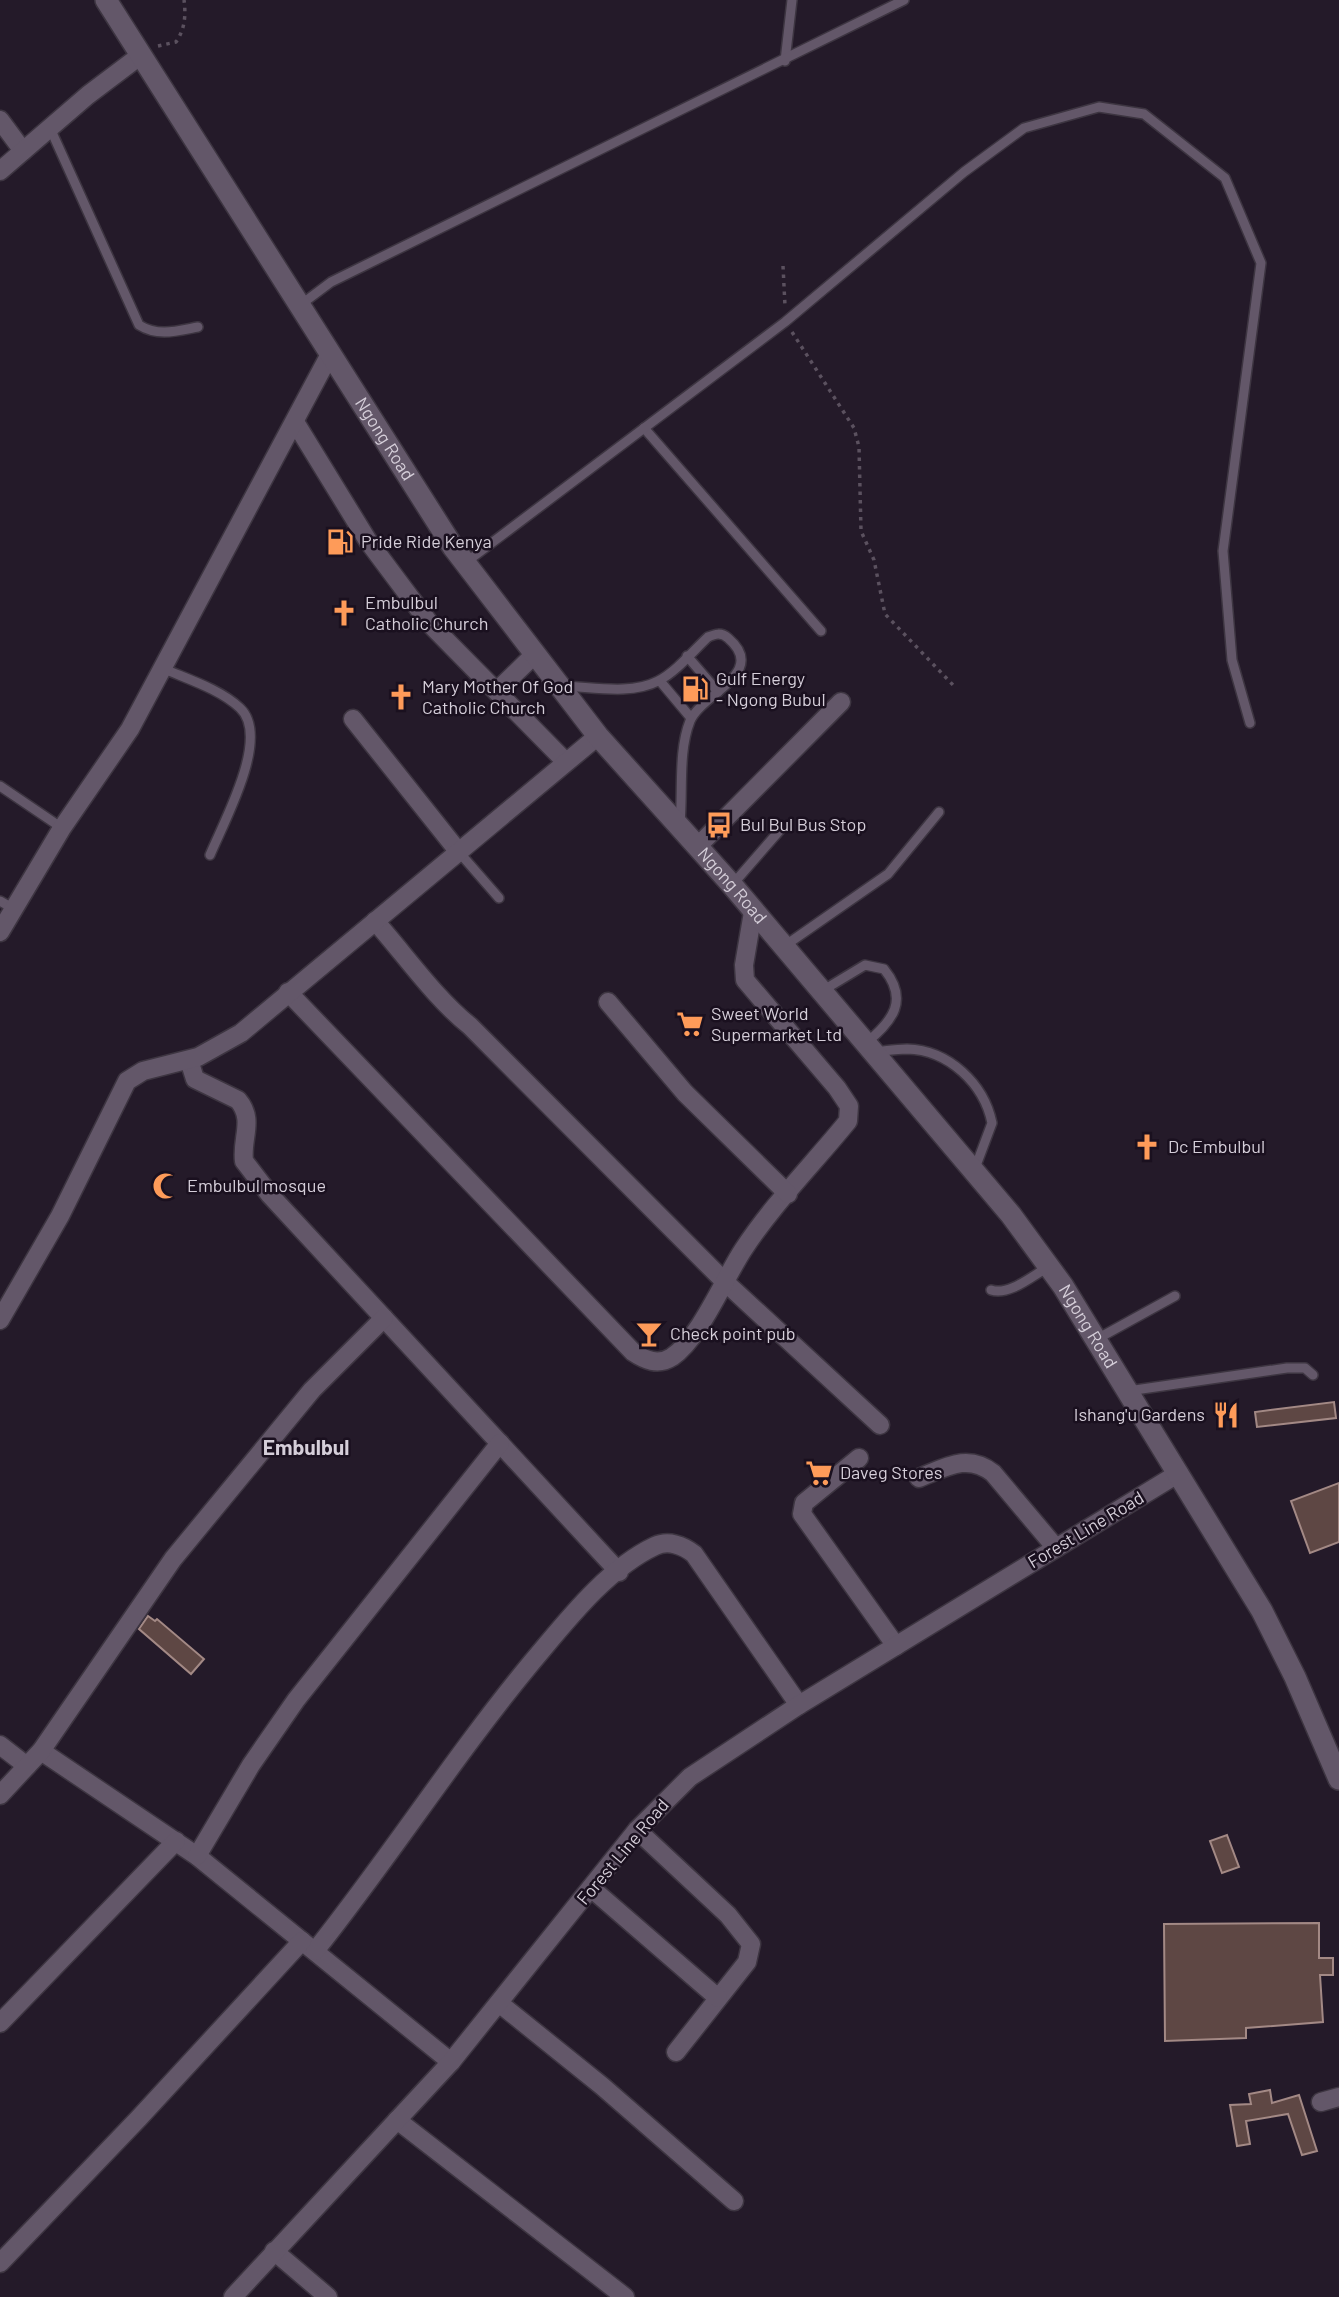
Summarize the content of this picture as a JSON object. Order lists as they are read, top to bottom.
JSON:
{
  "streets": {
    "main road": ["Ngong Road"],
    "street": ["Forest Line Road"]
  },
  "crossings": [
    ["Ngong Road", "Forest Line Road"]
  ],
  "districts": ["Embulbul"],
  "places": {
    "fuel station": ["Pride Ride Kenya", "Gulf Energy - Ngong Bubul"],
    "church": ["Embulbul Catholic Church", "Mary Mother Of God Catholic Church", "Dc Embulbul"],
    "bus stop": ["Bul Bul Bus Stop"],
    "supermarket": ["Sweet World Supermarket Ltd", "Daveg Stores"],
    "mosque": ["Embulbul mosque"],
    "bar": ["Check point pub"],
    "restaurant": ["Ishang'u Gardens"]
  }
}
